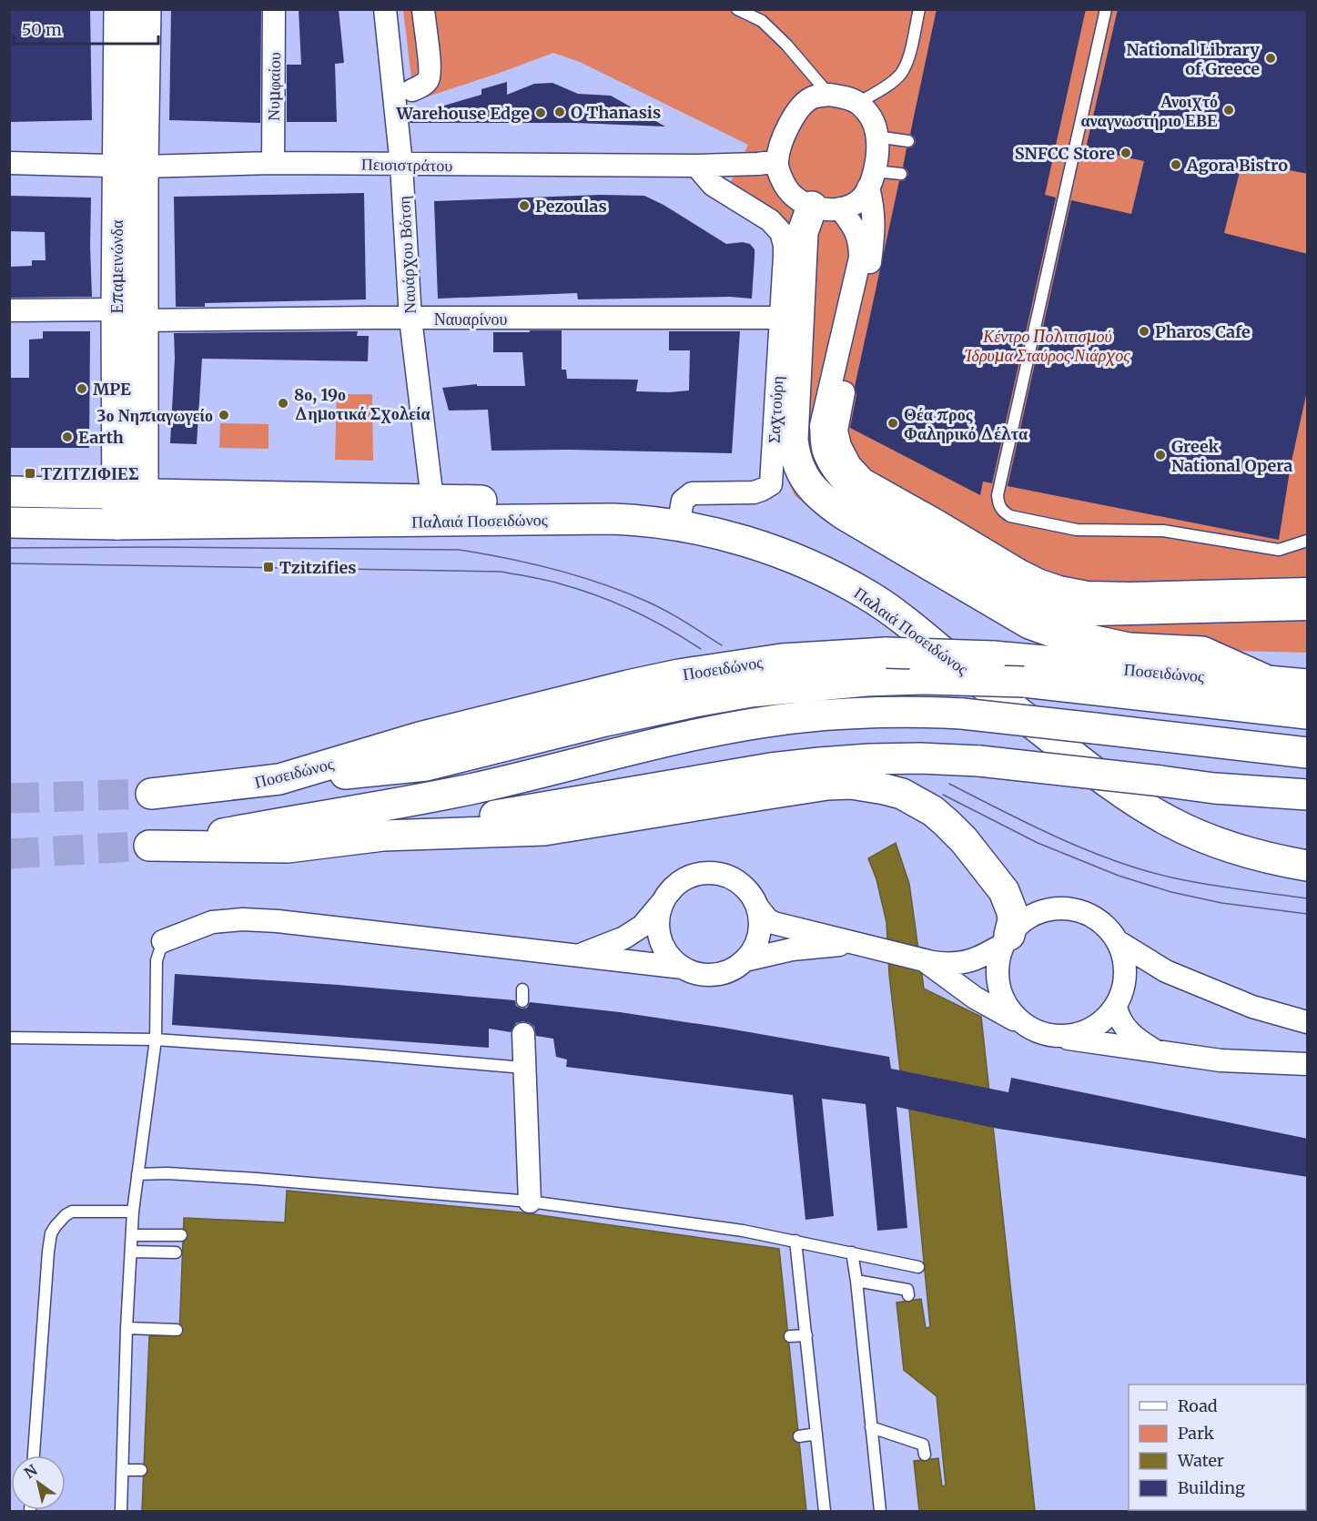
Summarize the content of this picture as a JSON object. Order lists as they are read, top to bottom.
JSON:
{
  "streets": {
    "main road": ["Επαμεινώνδα", "Παλαιά Ποσειδώνος", "Ποσειδώνος"],
    "street": [
      "Νυμφαίου",
      "Πεισιστράτου",
      "Ναυάρχου Βότση",
      "Ναυαρίνου",
      "Σαχτούρη"
    ]
  },
  "crossings": [
    ["Νυμφαίου", "Πεισιστράτου"],
    ["Πεισιστράτου", "Ναυάρχου Βότση"],
    ["Πεισιστράτου", "Επαμεινώνδα"],
    ["Πεισιστράτου", "Σαχτούρη"],
    ["Ναυάρχου Βότση", "Ναυαρίνου"],
    ["Ναυάρχου Βότση", "Παλαιά Ποσειδώνος"],
    ["Επαμεινώνδα", "Ναυαρίνου"],
    ["Επαμεινώνδα", "Παλαιά Ποσειδώνος"],
    ["Ναυαρίνου", "Σαχτούρη"],
    ["Σαχτούρη", "Παλαιά Ποσειδώνος"]
  ],
  "parks": ["Κέντρο Πολιτισμού Ίδρυμα Σταύρος Νιάρχος"],
  "places": {
    "other": [
      "National Library of Greece",
      "Ανοιχτό αναγνωστήριο ΕΒΕ",
      "O Thanasis",
      "Warehouse Edge",
      "SNFCC Store",
      "Agora Bistro",
      "Pezoulas",
      "Pharos Cafe",
      "MPE",
      "8ο, 19ο Δημοτικά Σχολεία",
      "3ο Νηπιαγωγείο",
      "Θέα προς Φαληρικό Δέλτα",
      "Earth",
      "Greek National Opera"
    ],
    "transit": ["ΤΖΙΤΖΙΦΙΕΣ", "Tzitzifies"]
  },
  "legend": [
    "Road",
    "Park",
    "Water",
    "Building"
  ],
  "scale_bar": "50 m",
  "north": "top left"
}
